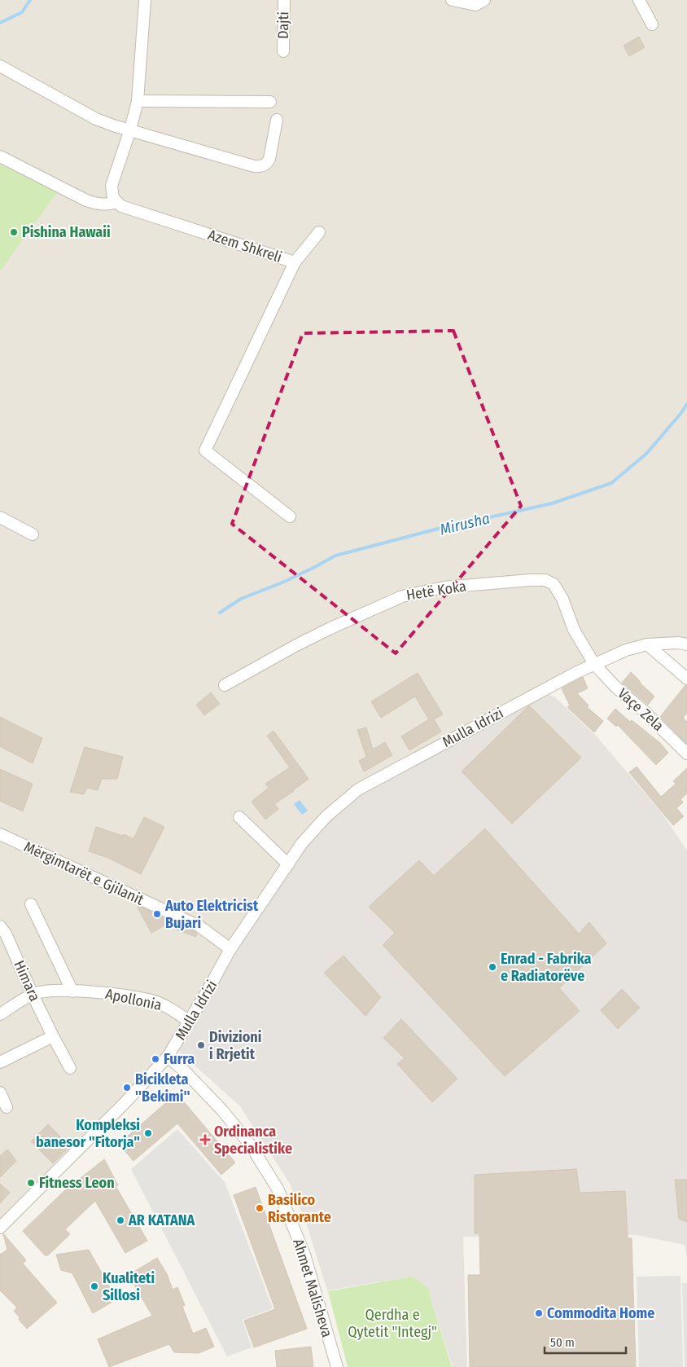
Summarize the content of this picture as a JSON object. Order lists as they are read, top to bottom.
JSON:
{
  "streets": {
    "street": [
      "Dajti",
      "Azem Shkreli",
      "Hetë Koka",
      "Vaçe Zela",
      "Mulla Idrizi",
      "Mërgimtarët e Gjilanit",
      "Himara",
      "Apollonia",
      "Ahmet Malisheva"
    ]
  },
  "crossings": [
    ["Hetë Koka", "Vaçe Zela"],
    ["Hetë Koka", "Mulla Idrizi"],
    ["Vaçe Zela", "Mulla Idrizi"],
    ["Mulla Idrizi", "Mërgimtarët e Gjilanit"],
    ["Mulla Idrizi", "Apollonia"],
    ["Mulla Idrizi", "Ahmet Malisheva"],
    ["Himara", "Apollonia"]
  ],
  "water": ["Mirusha"],
  "parks": ["Qerdha e Qytetit \"Integj\""],
  "places": {
    "other": [
      "Pishina Hawaii",
      "Auto Elektricist Bujari",
      "Enrad - Fabrika e Radiatorëve",
      "Divizioni i Rrjetit",
      "Furra",
      "Bicikleta ''Bekimi''",
      "Kompleksi banesor \"Fitorja\"",
      "Fitness Leon",
      "Basilico Ristorante",
      "AR KATANA",
      "Kualiteti Sillosi",
      "Commodita Home"
    ],
    "health": ["Ordinanca Specialistike"]
  },
  "scale_bar": "50 m"
}
